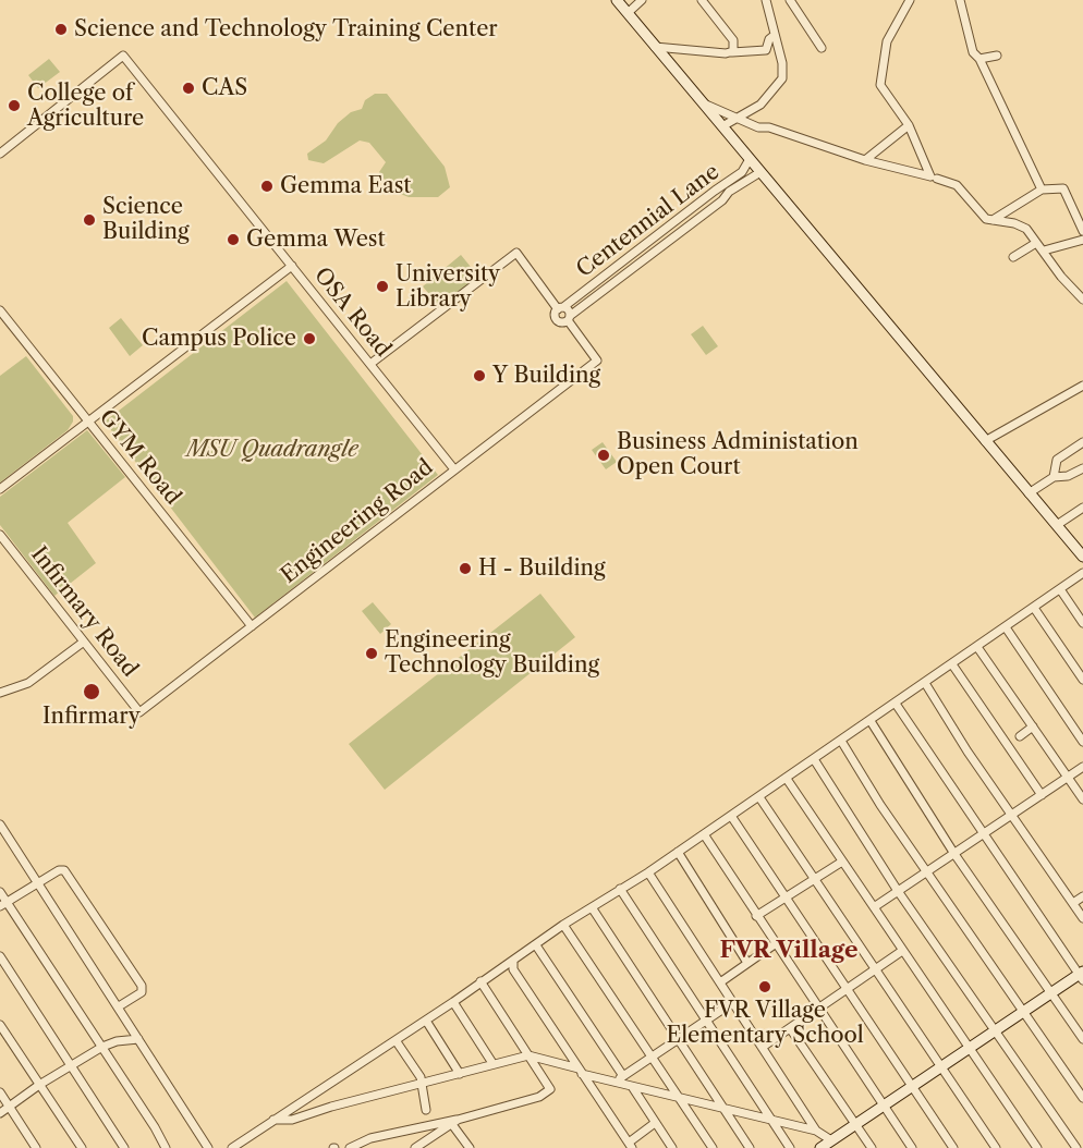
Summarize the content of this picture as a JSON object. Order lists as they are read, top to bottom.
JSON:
{
  "streets": {
    "street": [
      "Centennial Lane",
      "OSA Road",
      "GYM Road",
      "Engineering Road",
      "Infirmary Road"
    ]
  },
  "crossings": [
    ["Centennial Lane", "Engineering Road"],
    ["OSA Road", "Engineering Road"],
    ["GYM Road", "Engineering Road"],
    ["Engineering Road", "Infirmary Road"]
  ],
  "districts": ["FVR Village"],
  "parks": ["MSU Quadrangle"],
  "places": [
    "Science and Technology Training Center",
    "CAS",
    "College of Agriculture",
    "Gemma East",
    "Science Building",
    "Gemma West",
    "University Library",
    "Campus Police",
    "Y Building",
    "Business Administation Open Court",
    "H - Building",
    "Engineering Technology Building",
    "Infirmary",
    "FVR Village Elementary School"
  ]
}
